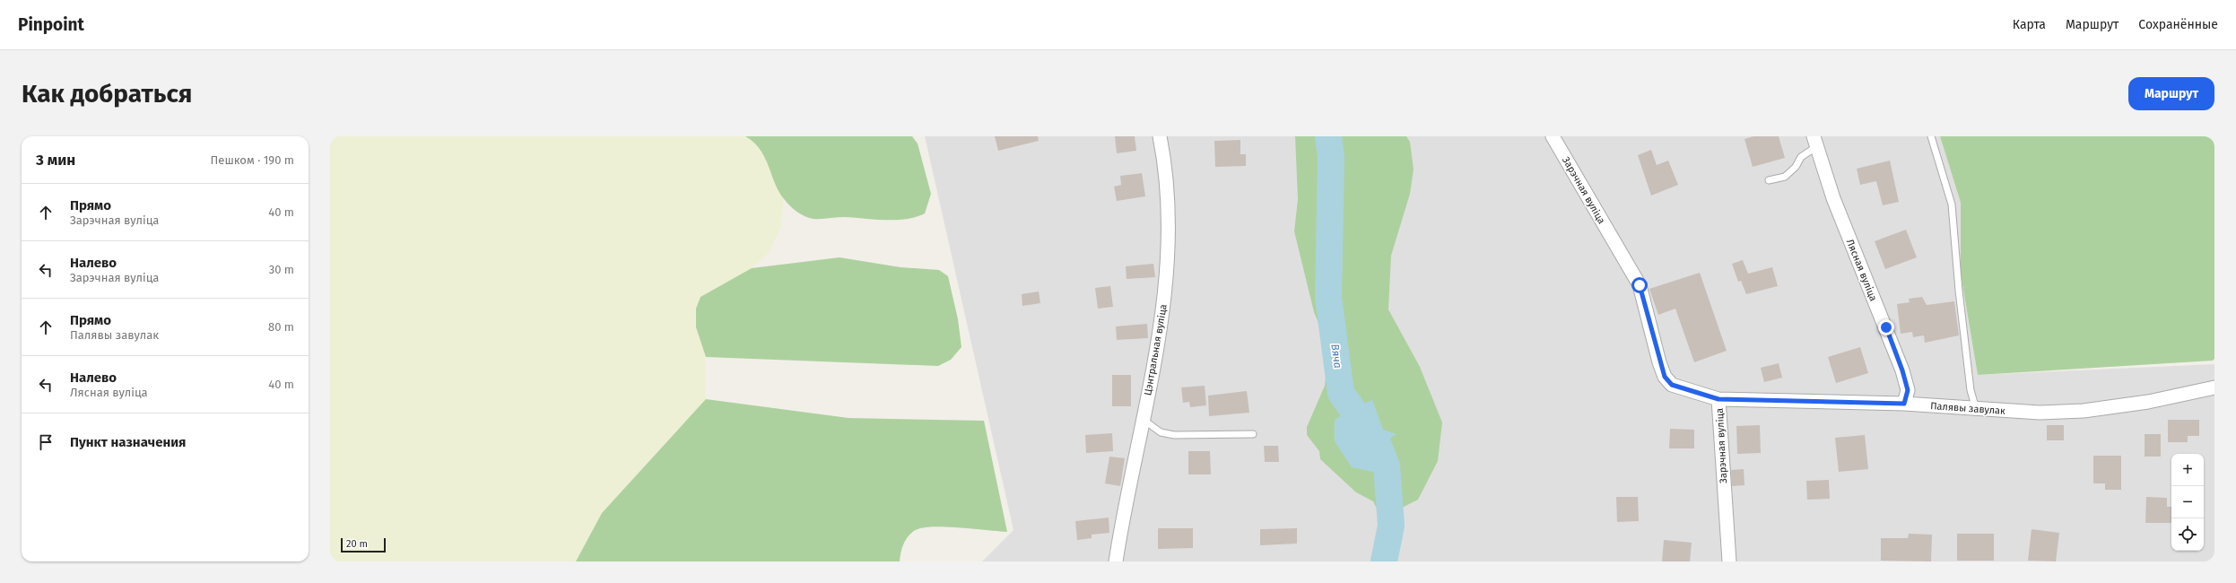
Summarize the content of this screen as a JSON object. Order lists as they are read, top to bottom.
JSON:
{
  "streets": {
    "street": [
      "Зарэчная вуліца",
      "Лясная вуліца",
      "Цэнтральная вуліца",
      "Палявы завулак"
    ]
  },
  "crossings": [
    ["Зарэчная вуліца", "Палявы завулак"],
    ["Лясная вуліца", "Палявы завулак"]
  ],
  "water": ["Вяча"],
  "scale_bar": "20 m",
  "page": {
    "header": "Pinpoint",
    "nav": ["Карта", "Маршрут", "Сохранённые"],
    "buttons": "Маршрут",
    "title": "Как добраться",
    "heading": ["3 мин", "Пешком · 190 m"],
    "list": [
      ["Прямо", "Зарэчная вуліца", "40 m"],
      ["Налево", "Зарэчная вуліца", "30 m"],
      ["Прямо", "Палявы завулак", "80 m"],
      ["Налево", "Лясная вуліца", "40 m"],
      "Пункт назначения"
    ],
    "map_buttons": ["+", "−"],
    "scale": "20 m"
  }
}
